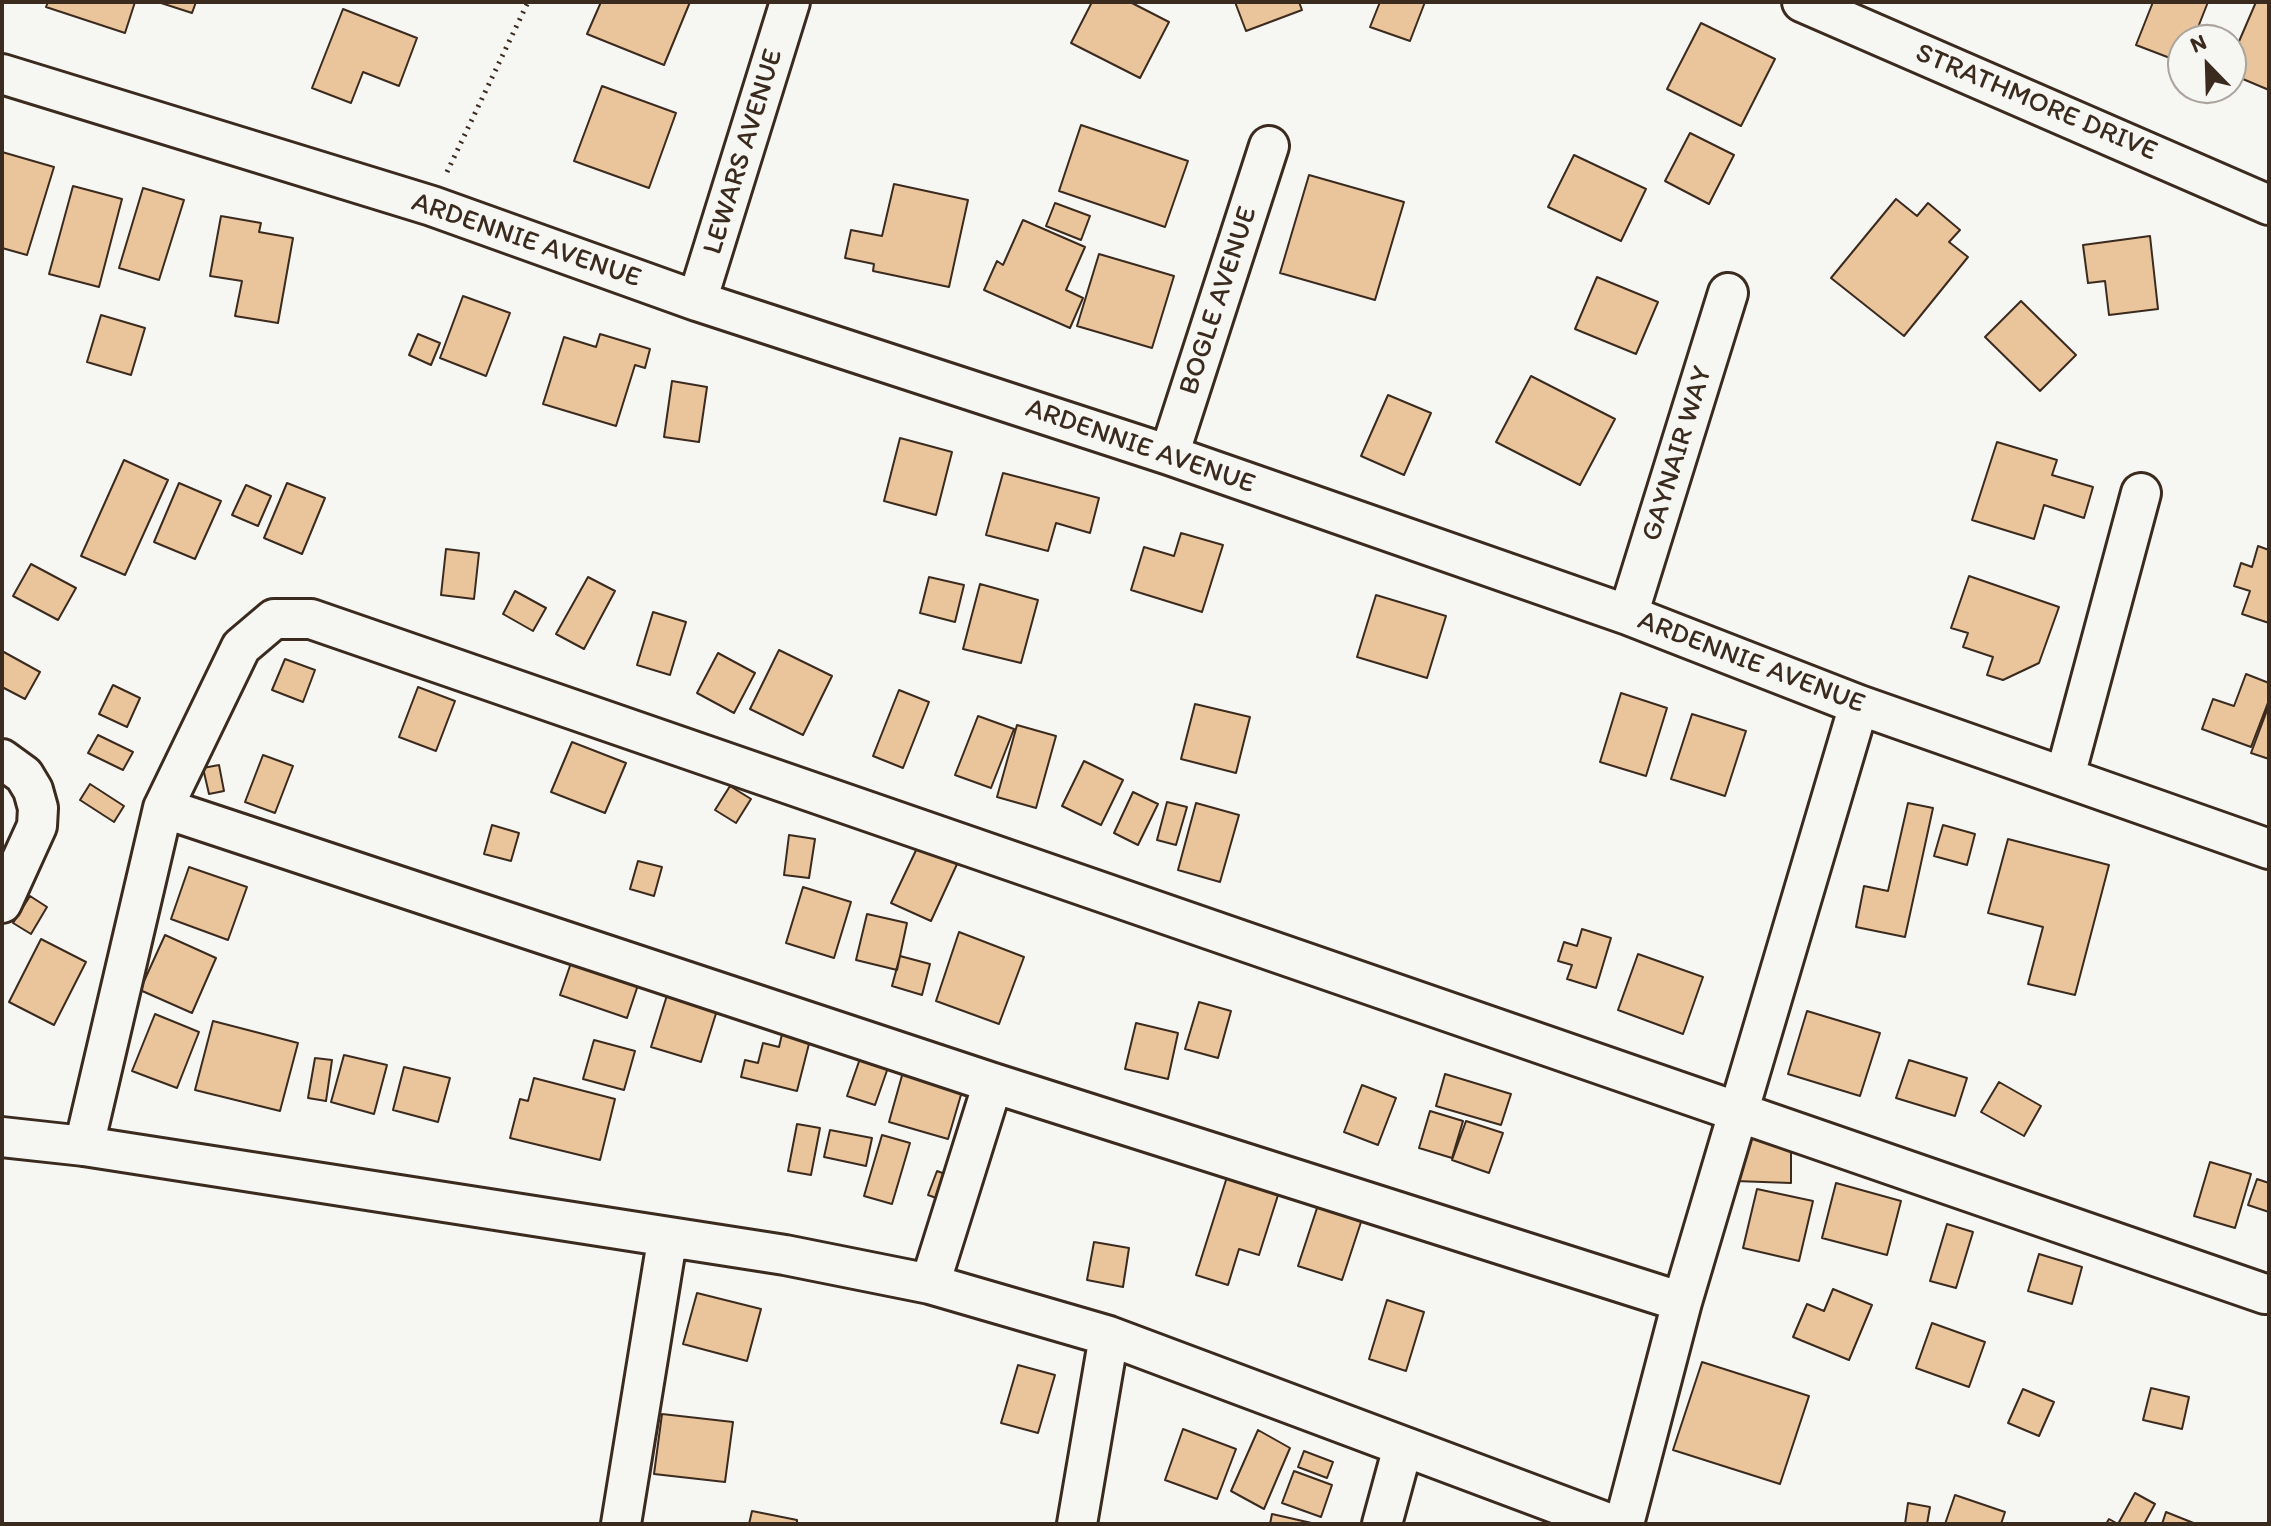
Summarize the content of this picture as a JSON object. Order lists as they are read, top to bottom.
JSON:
{
  "streets": {
    "street": [
      "STRATHMORE DRIVE",
      "LEWARS AVENUE",
      "ARDENNIE AVENUE",
      "BOGLE AVENUE",
      "GAYNAIR WAY"
    ]
  },
  "crossings": [
    ["LEWARS AVENUE", "ARDENNIE AVENUE"],
    ["ARDENNIE AVENUE", "BOGLE AVENUE"],
    ["ARDENNIE AVENUE", "GAYNAIR WAY"]
  ],
  "north": "top left"
}
